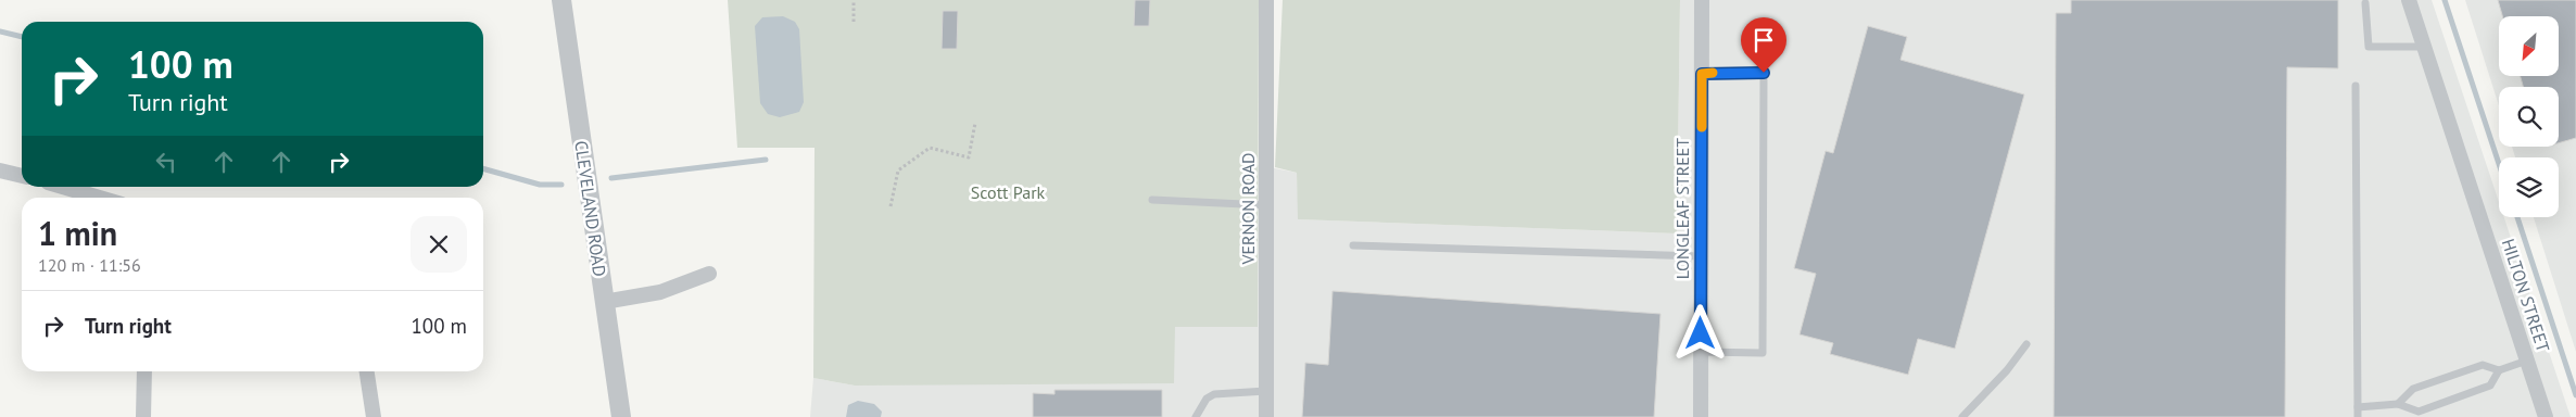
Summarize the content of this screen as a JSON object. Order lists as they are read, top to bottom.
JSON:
{
  "streets": {
    "street": [
      "CLEVELAND ROAD",
      "VERNON ROAD",
      "LONGLEAF STREET",
      "HILTON STREET"
    ]
  },
  "parks": ["Scott Park"],
  "north": "bottom left",
  "page": {
    "turn": ["100 m", "Turn right"],
    "heading": ["1 min", "120 m · 11:56"],
    "list": [
      {
        "name": "Turn right",
        "value": "100 m"
      }
    ]
  }
}
